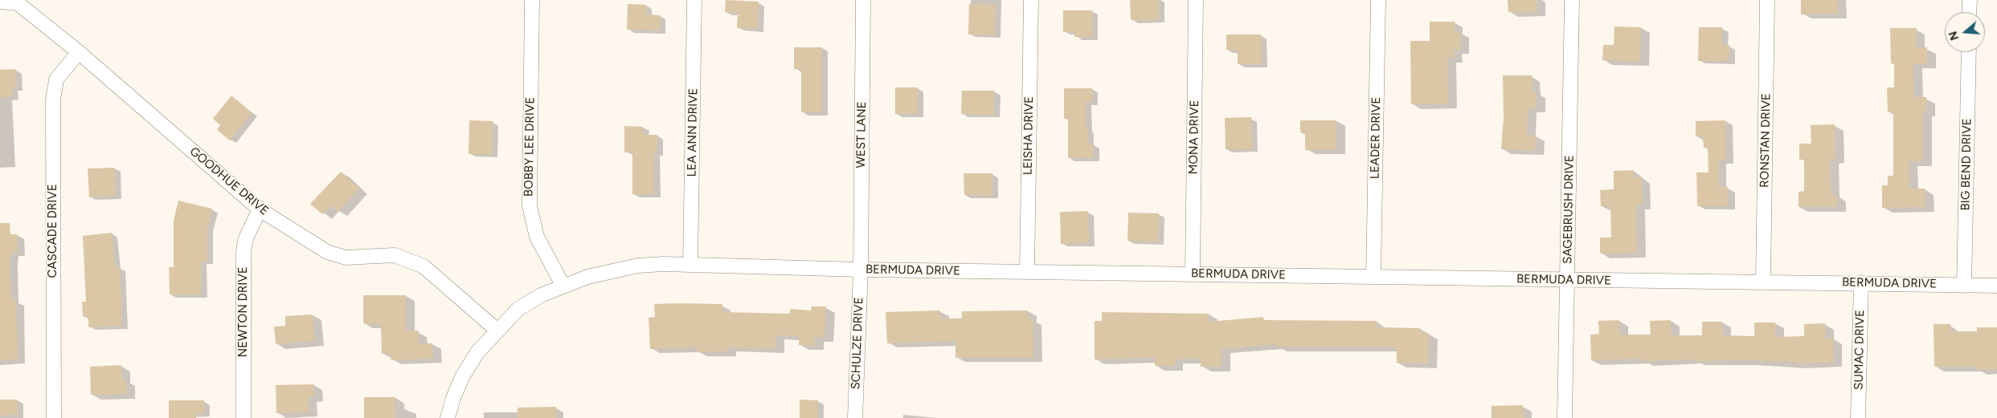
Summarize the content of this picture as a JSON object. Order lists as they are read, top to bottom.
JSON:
{
  "streets": {
    "street": [
      "LEA ANN DRIVE",
      "WEST LANE",
      "LEISHA DRIVE",
      "MONA DRIVE",
      "LEADER DRIVE",
      "RONSTAN DRIVE",
      "BOBBY LEE DRIVE",
      "BIG BEND DRIVE",
      "GOODHUE DRIVE",
      "SAGEBRUSH DRIVE",
      "CASCADE DRIVE",
      "BERMUDA DRIVE",
      "NEWTON DRIVE",
      "SCHULZE DRIVE",
      "SUMAC DRIVE"
    ]
  },
  "crossings": [
    ["LEA ANN DRIVE", "BERMUDA DRIVE"],
    ["WEST LANE", "BERMUDA DRIVE"],
    ["WEST LANE", "SCHULZE DRIVE"],
    ["LEISHA DRIVE", "BERMUDA DRIVE"],
    ["MONA DRIVE", "BERMUDA DRIVE"],
    ["LEADER DRIVE", "BERMUDA DRIVE"],
    ["RONSTAN DRIVE", "BERMUDA DRIVE"],
    ["BOBBY LEE DRIVE", "BERMUDA DRIVE"],
    ["BIG BEND DRIVE", "BERMUDA DRIVE"],
    ["GOODHUE DRIVE", "CASCADE DRIVE"],
    ["GOODHUE DRIVE", "BERMUDA DRIVE"],
    ["GOODHUE DRIVE", "NEWTON DRIVE"],
    ["SAGEBRUSH DRIVE", "BERMUDA DRIVE"],
    ["BERMUDA DRIVE", "SCHULZE DRIVE"],
    ["BERMUDA DRIVE", "SUMAC DRIVE"]
  ],
  "north": "left"
}
